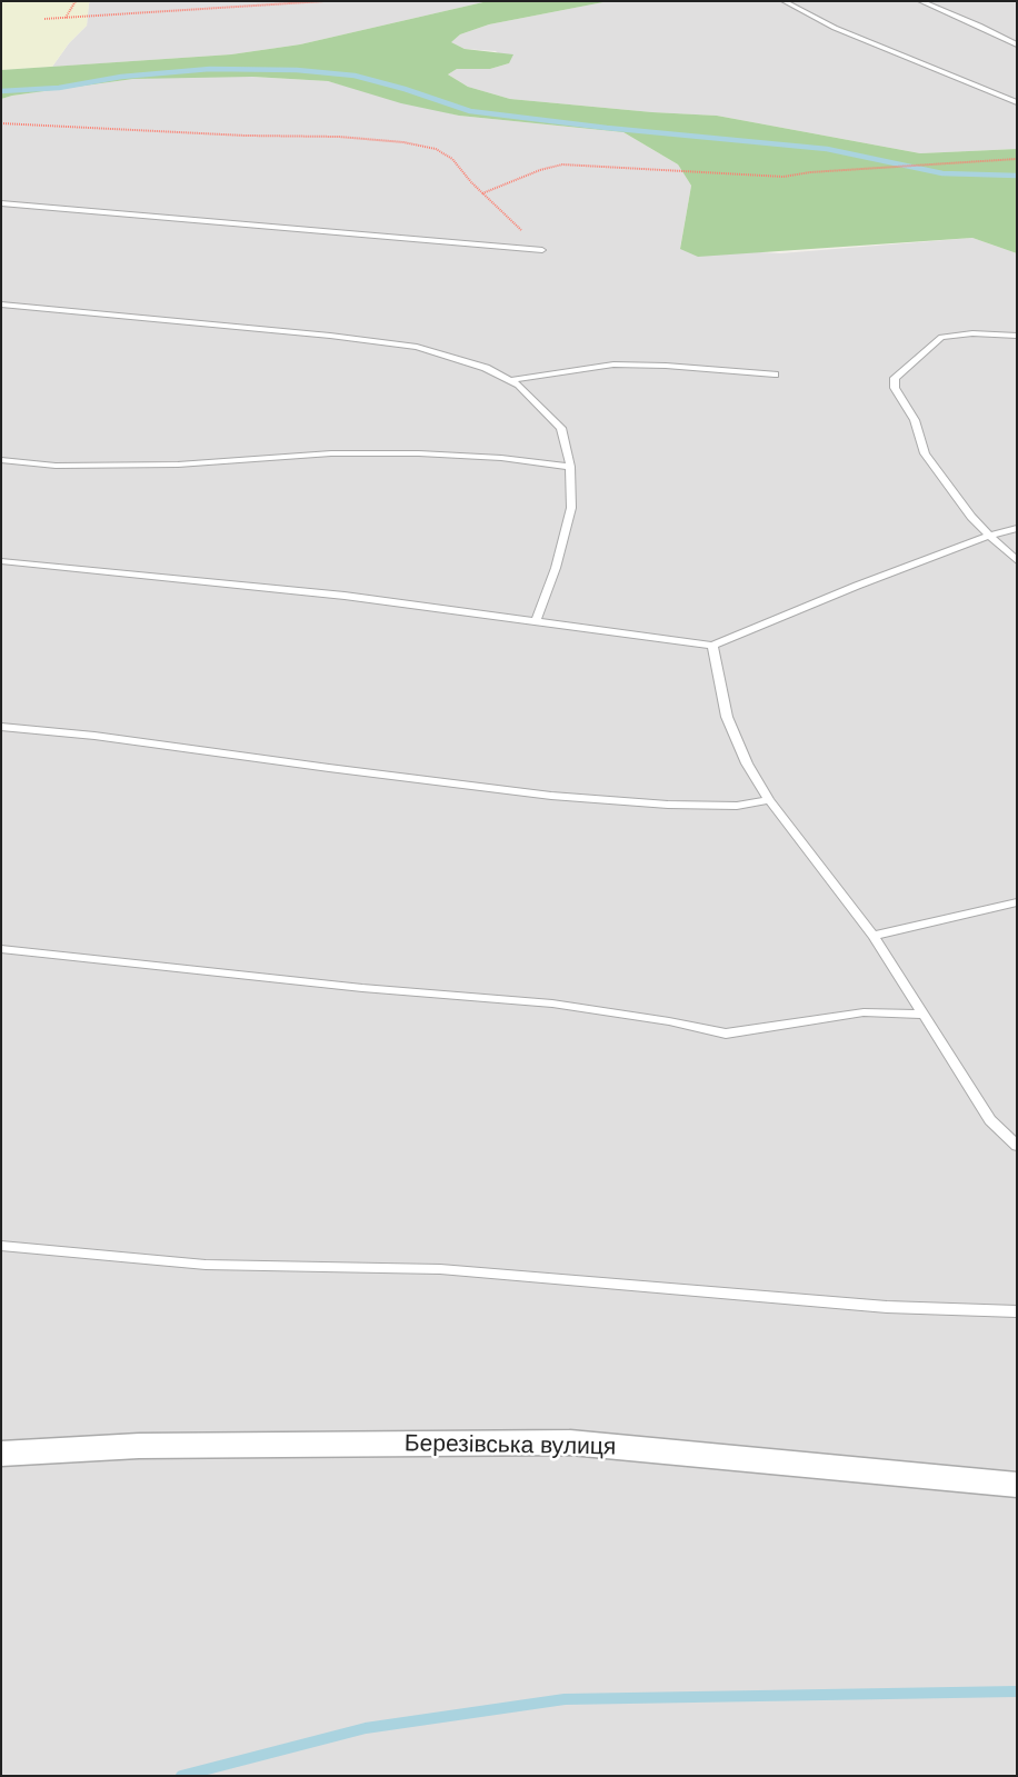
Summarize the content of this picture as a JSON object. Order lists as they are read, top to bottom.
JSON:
{
  "streets": {
    "street": ["Березівська вулиця"]
  }
}
